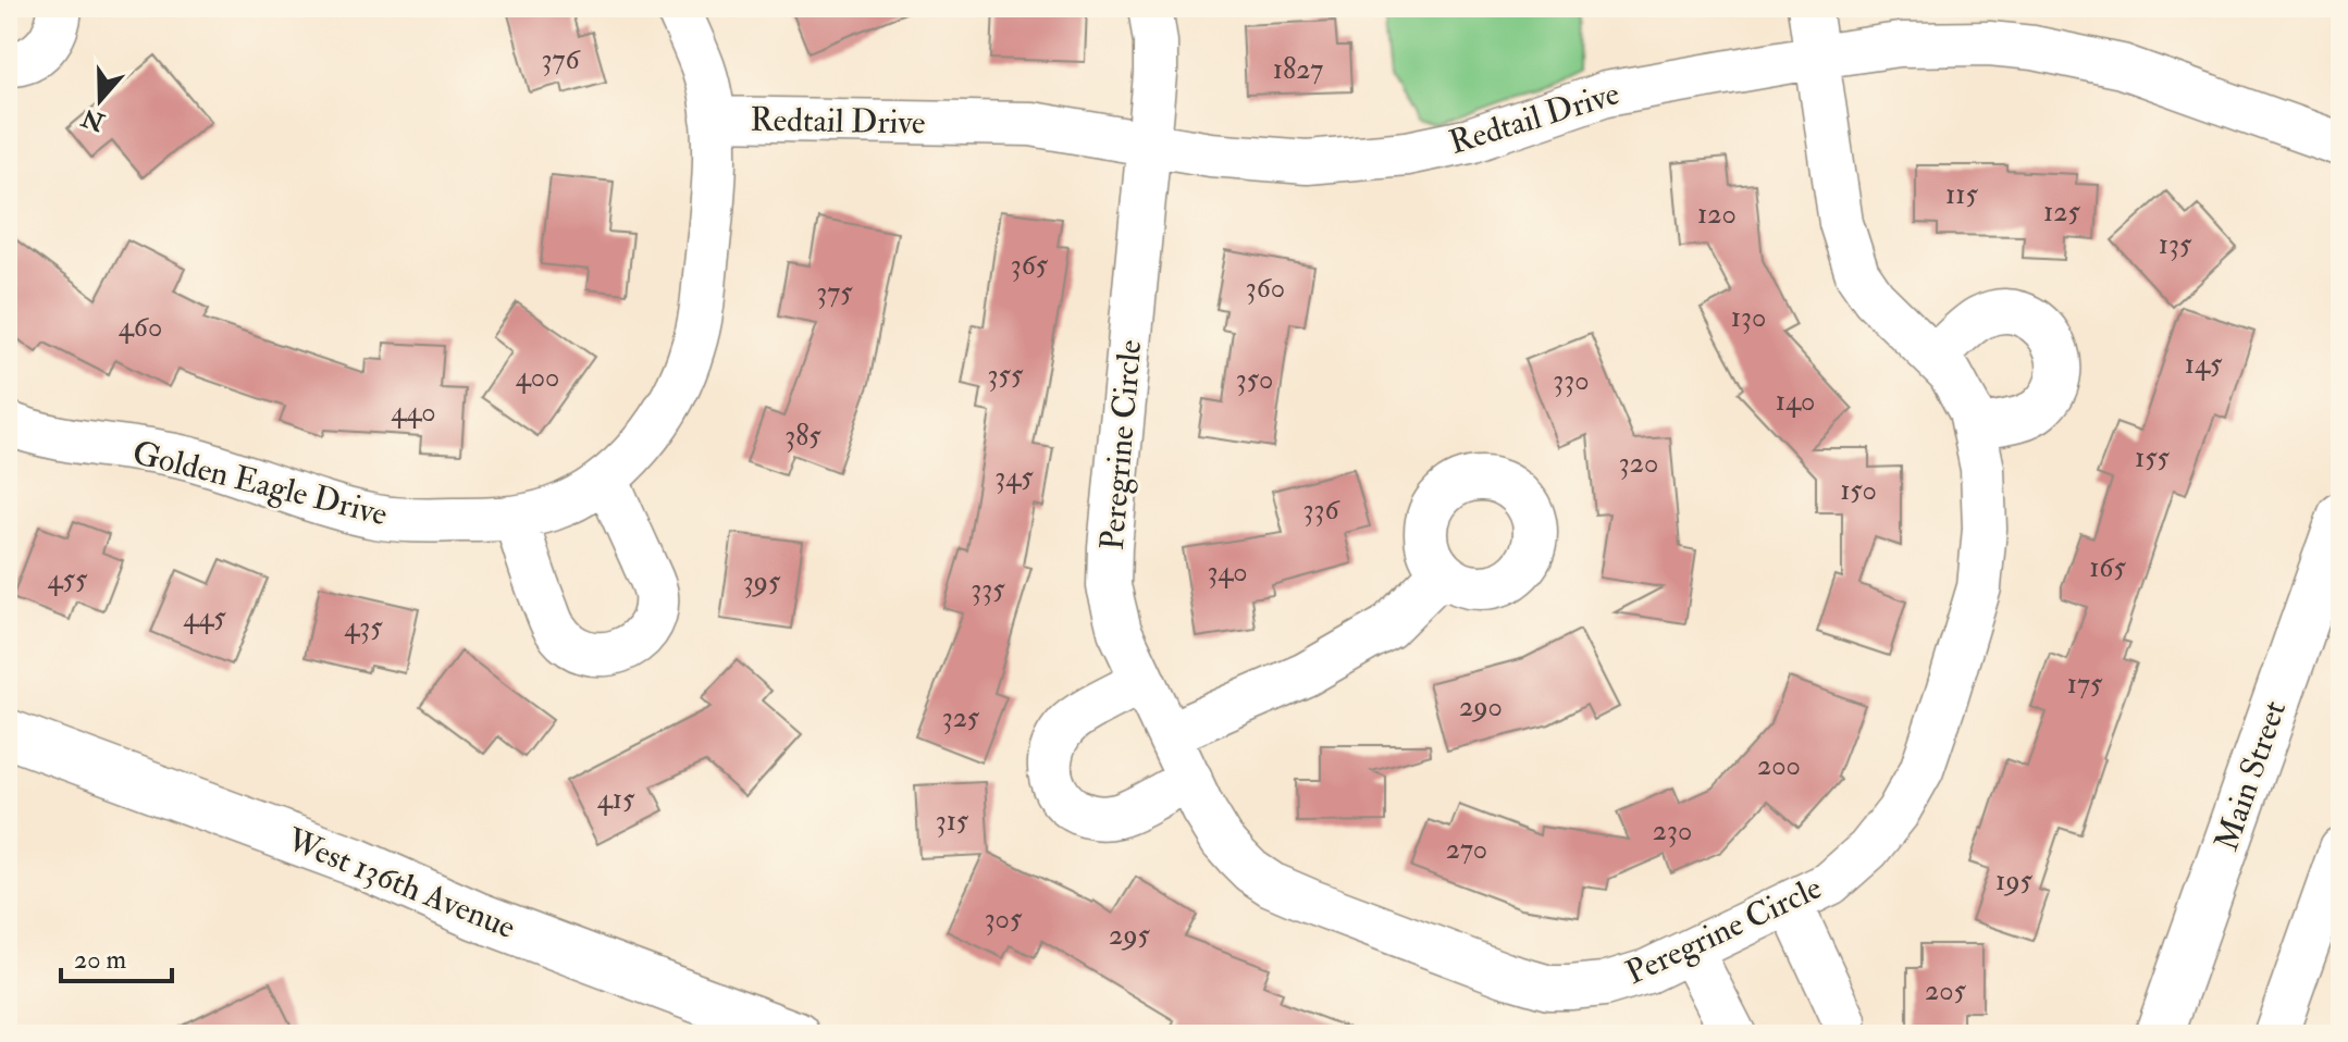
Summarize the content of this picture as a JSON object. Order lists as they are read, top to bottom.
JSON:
{
  "streets": {
    "main road": ["Main Street", "West 136th Avenue"],
    "street": ["Redtail Drive", "Peregrine Circle", "Golden Eagle Drive"]
  },
  "crossings": [
    ["Redtail Drive", "Peregrine Circle"],
    ["Redtail Drive", "Golden Eagle Drive"]
  ],
  "house_numbers": [
    "376",
    "1827",
    "115",
    "125",
    "120",
    "135",
    "365",
    "360",
    "375",
    "130",
    "460",
    "145",
    "355",
    "400",
    "350",
    "330",
    "140",
    "440",
    "385",
    "155",
    "320",
    "345",
    "150",
    "336",
    "165",
    "340",
    "455",
    "395",
    "335",
    "445",
    "435",
    "175",
    "290",
    "325",
    "200",
    "415",
    "315",
    "230",
    "270",
    "195",
    "305",
    "295",
    "205"
  ],
  "scale_bar": "20 m",
  "north": "bottom"
}
